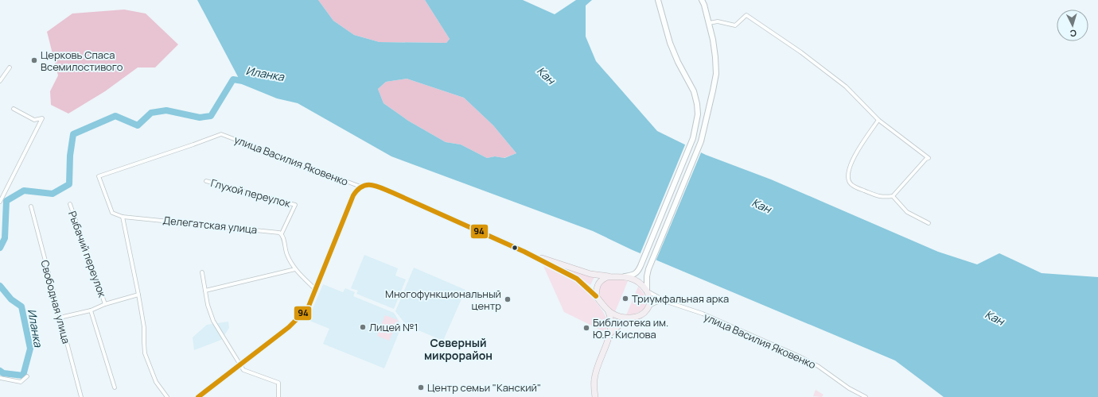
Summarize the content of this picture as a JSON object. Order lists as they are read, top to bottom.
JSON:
{
  "streets": {
    "main road": ["улица Василия Яковенко"],
    "street": [
      "Глухой переулок",
      "Делегатская улица",
      "Рыбачий переулок",
      "Свободная улица"
    ]
  },
  "crossings": [
    ["улица Василия Яковенко", "Делегатская улица"],
    ["Глухой переулок", "Делегатская улица"]
  ],
  "districts": ["Северный микрорайон"],
  "water": ["Иланка", "Кан"],
  "places": [
    "Церковь Спаса Всемилостивого",
    "Триумфальная арка",
    "Многофункциональный центр",
    "Лицей №1",
    "Библиотека им. Ю.Р. Кислова",
    "Центр семьи \"Канский\""
  ],
  "lines": ["transit line 94"],
  "north": "bottom"
}
